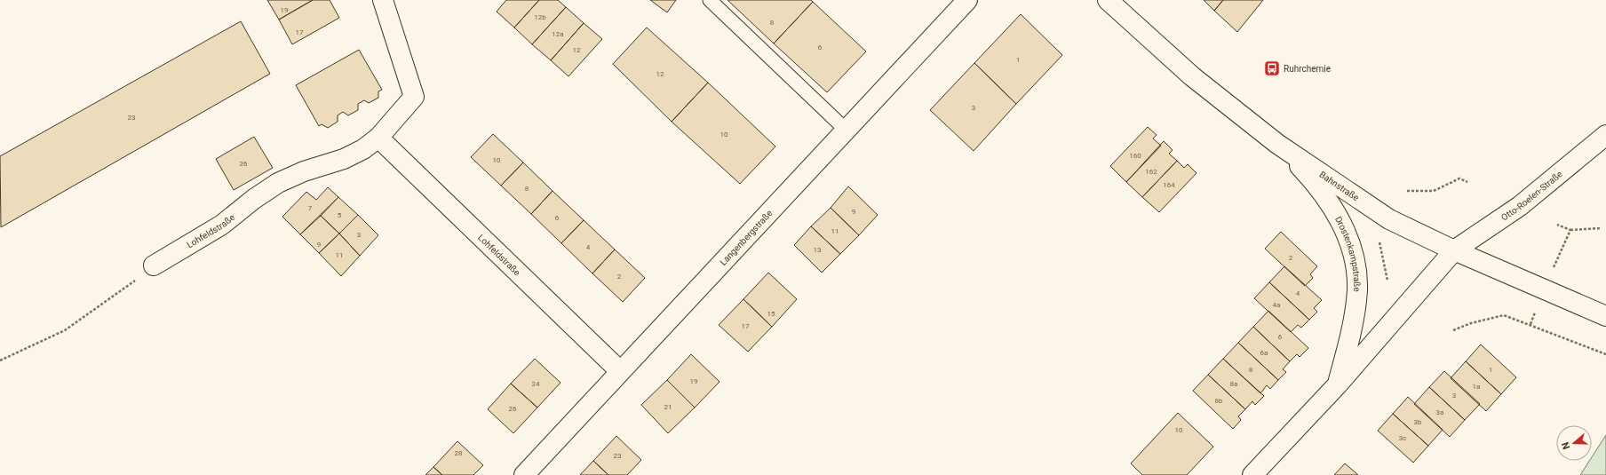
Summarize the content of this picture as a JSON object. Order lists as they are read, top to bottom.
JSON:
{
  "streets": {
    "street": [
      "Bahnstraße",
      "Otto-Roelen-Straße",
      "Lohfeldstraße",
      "Langenbergstraße",
      "Drostenkampstraße"
    ]
  },
  "crossings": [
    ["Bahnstraße", "Otto-Roelen-Straße"],
    ["Bahnstraße", "Drostenkampstraße"],
    ["Otto-Roelen-Straße", "Drostenkampstraße"],
    ["Lohfeldstraße", "Langenbergstraße"]
  ],
  "places": {
    "bus stop": ["Ruhrchemie"]
  },
  "house_numbers": [
    "19",
    "12b",
    "8",
    "17",
    "12a",
    "6",
    "12",
    "1",
    "12",
    "3",
    "23",
    "10",
    "160",
    "10",
    "26",
    "162",
    "164",
    "8",
    "7",
    "9",
    "5",
    "6",
    "11",
    "3",
    "9",
    "4",
    "13",
    "11",
    "2",
    "2",
    "4",
    "4a",
    "15",
    "17",
    "6",
    "6a",
    "8",
    "1",
    "19",
    "24",
    "8a",
    "1a",
    "3",
    "8b",
    "21",
    "26",
    "3a",
    "3b",
    "10",
    "3c",
    "28",
    "23"
  ],
  "north": "left"
}
